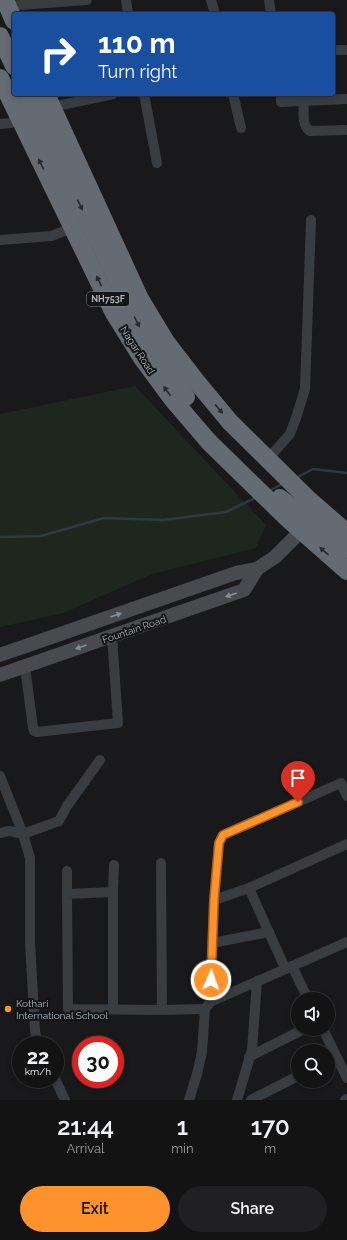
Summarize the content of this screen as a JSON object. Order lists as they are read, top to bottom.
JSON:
{
  "streets": {
    "highway": ["NH753F", "Nagar Road"],
    "street": ["Fountain Road"]
  },
  "places": ["Kothari International School"],
  "page": {
    "turn": ["110 m", "Turn right"],
    "speed": "22 km/h",
    "limit": "30",
    "eta": [
      "21:44",
      "Arrival",
      "1",
      "min",
      "170",
      "m"
    ],
    "buttons": ["Exit", "Share"]
  }
}
